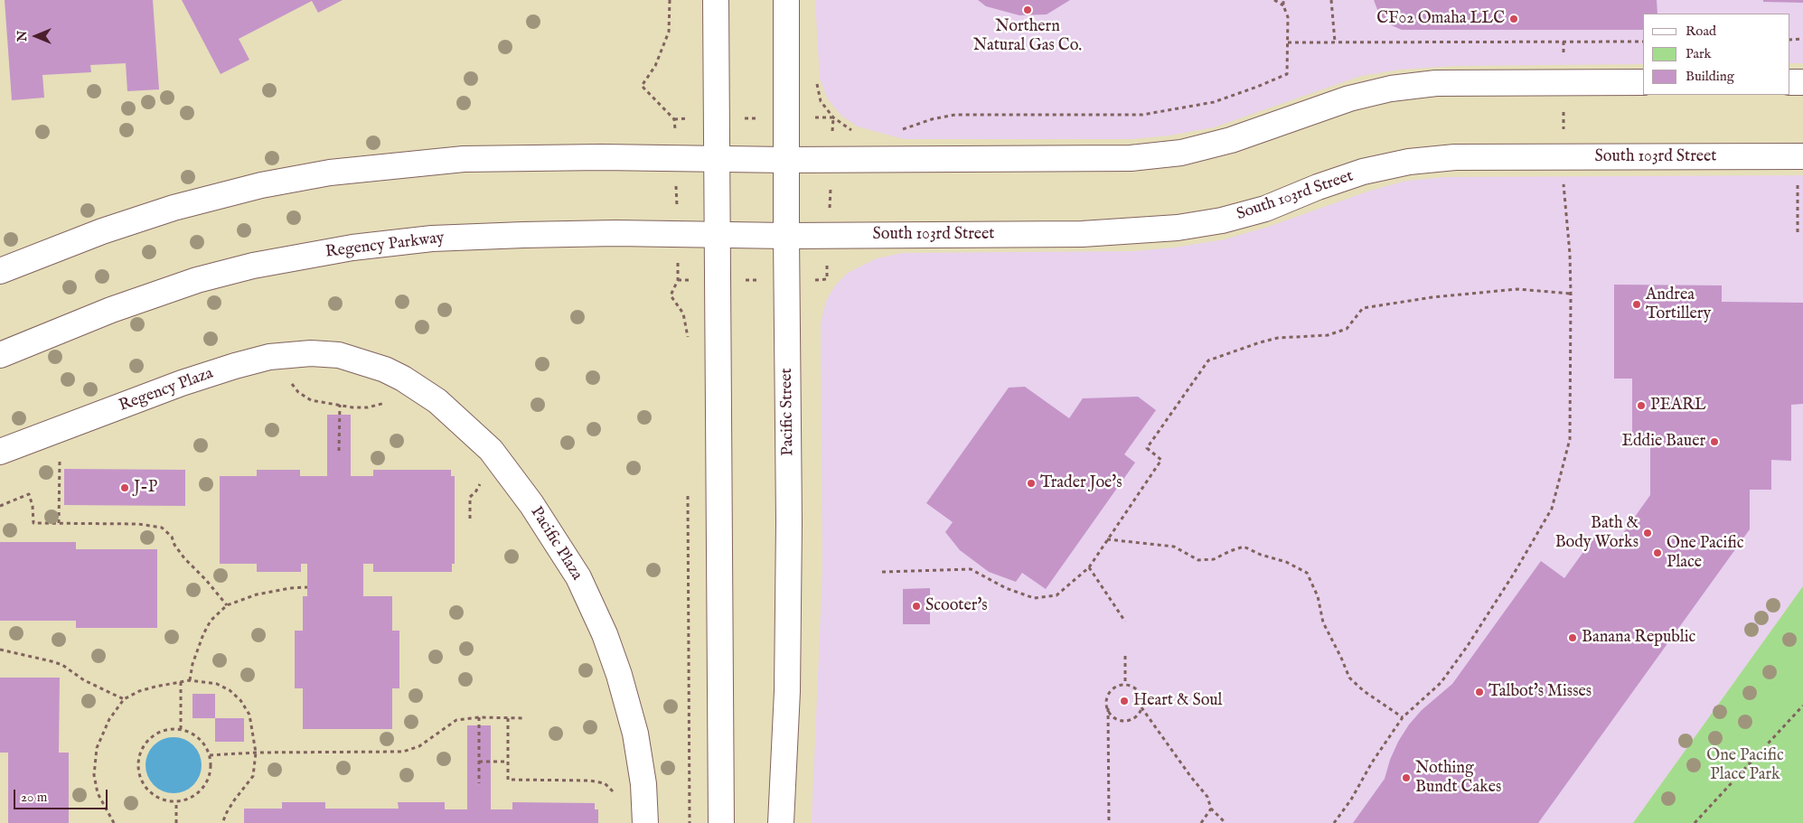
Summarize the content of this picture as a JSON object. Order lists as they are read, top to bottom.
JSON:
{
  "streets": {
    "main road": [
      "South 103rd Street",
      "Regency Parkway",
      "Regency Plaza",
      "Pacific Street",
      "Pacific Plaza"
    ]
  },
  "crossings": [
    ["South 103rd Street", "Regency Parkway"],
    ["South 103rd Street", "Pacific Street"],
    ["Regency Parkway", "Pacific Street"],
    ["Regency Plaza", "Pacific Plaza"]
  ],
  "parks": ["One Pacific Place Park"],
  "places": [
    "Northern Natural Gas Co.",
    "CF02 Omaha LLC",
    "Andrea Tortillery",
    "PEARL",
    "Eddie Bauer",
    "Trader Joe's",
    "J-P",
    "Bath & Body Works",
    "One Pacific Place",
    "Scooter's",
    "Banana Republic",
    "Talbot's Misses",
    "Heart & Soul",
    "Nothing Bundt Cakes"
  ],
  "legend": ["Road", "Park", "Building"],
  "scale_bar": "20 m",
  "north": "left"
}
